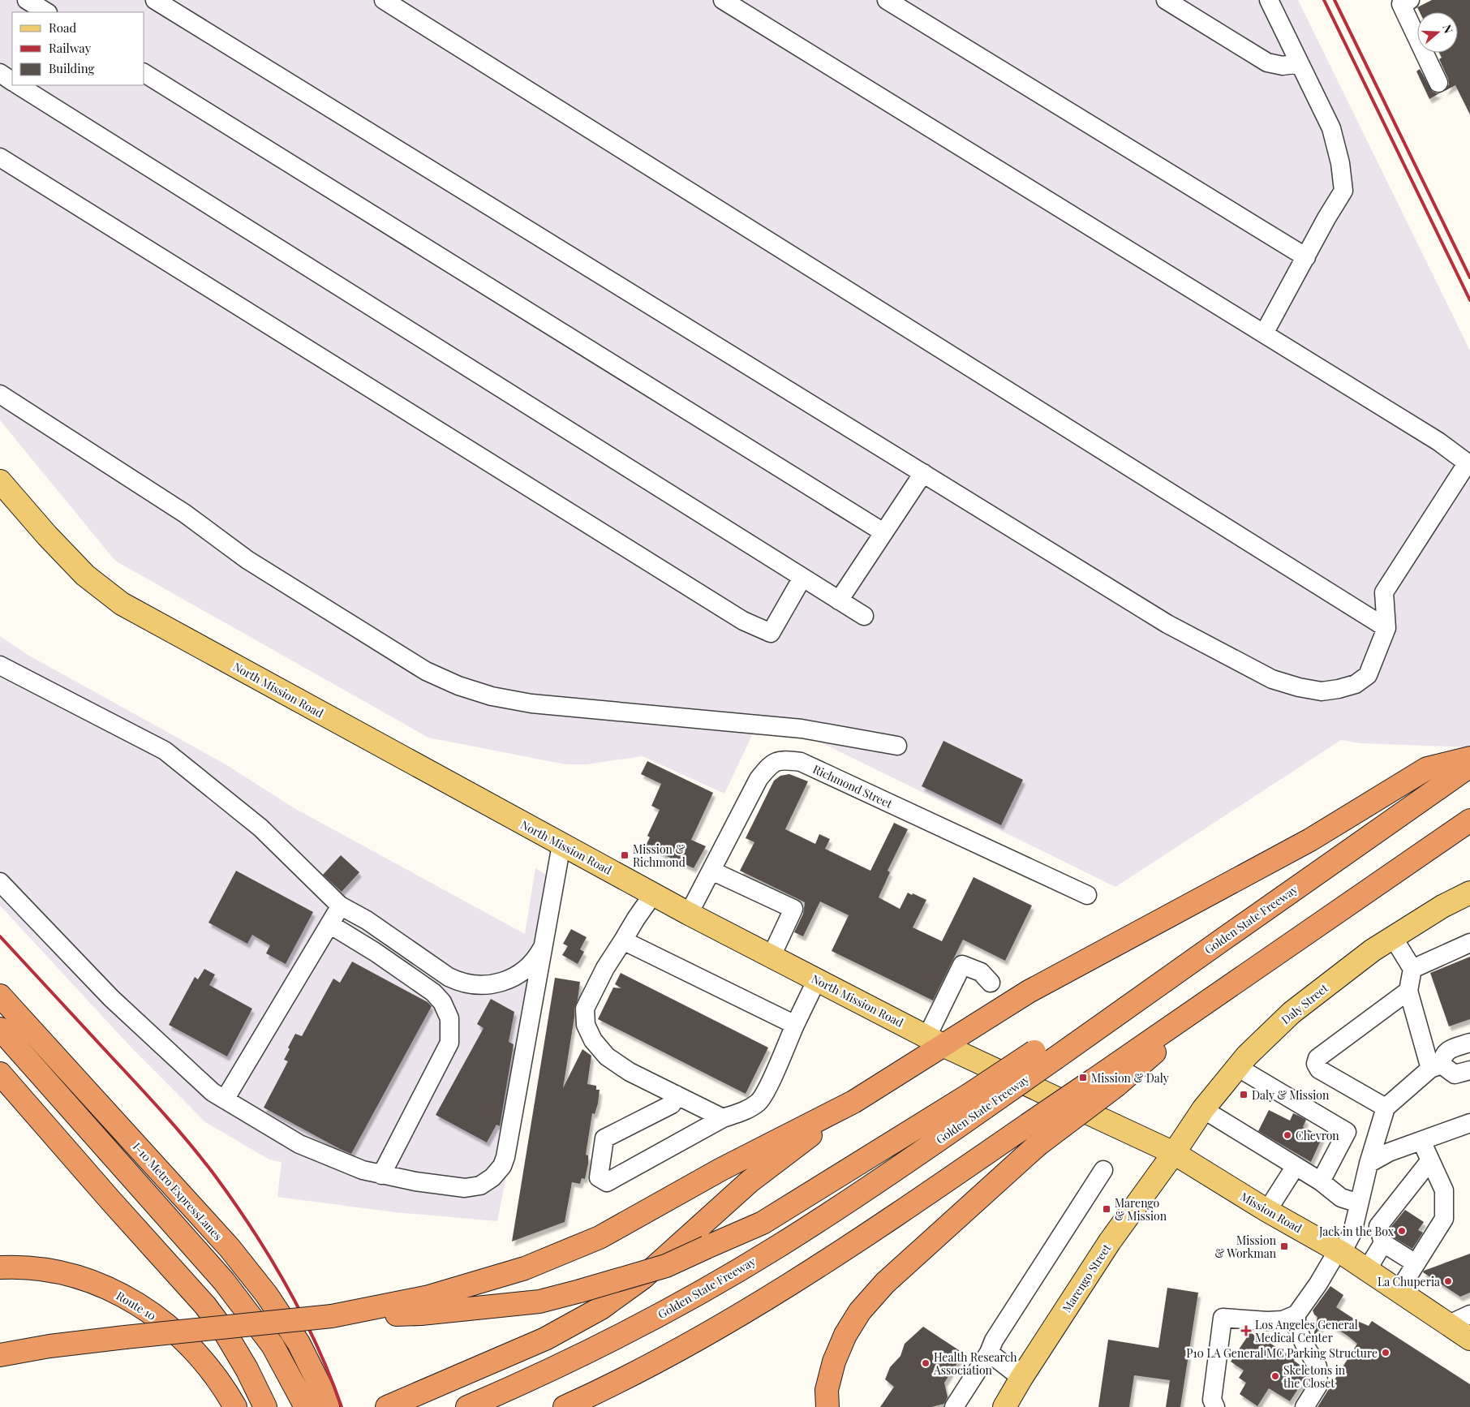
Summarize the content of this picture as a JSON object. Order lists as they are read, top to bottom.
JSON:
{
  "streets": {
    "highway": ["Golden State Freeway", "I-10 Metro ExpressLanes", "Route 10"],
    "main road": [
      "North Mission Road",
      "Daly Street",
      "Mission Road",
      "Marengo Street"
    ],
    "street": ["Richmond Street"]
  },
  "crossings": [
    ["North Mission Road", "Richmond Street"],
    ["North Mission Road", "Daly Street"],
    ["North Mission Road", "Mission Road"],
    ["North Mission Road", "Marengo Street"],
    ["Daly Street", "Mission Road"],
    ["Daly Street", "Marengo Street"],
    ["Mission Road", "Marengo Street"]
  ],
  "places": {
    "transit": [
      "Mission & Richmond",
      "Mission & Daly",
      "Daly & Mission",
      "Marengo & Mission",
      "Mission & Workman"
    ],
    "other": [
      "Chevron",
      "Jack in the Box",
      "La Chuperia",
      "P10 LA General MC Parking Structure",
      "Health Research Association",
      "Skeletons in the Closet"
    ],
    "health": ["Los Angeles General Medical Center"]
  },
  "legend": ["Road", "Railway", "Building"],
  "north": "right"
}
